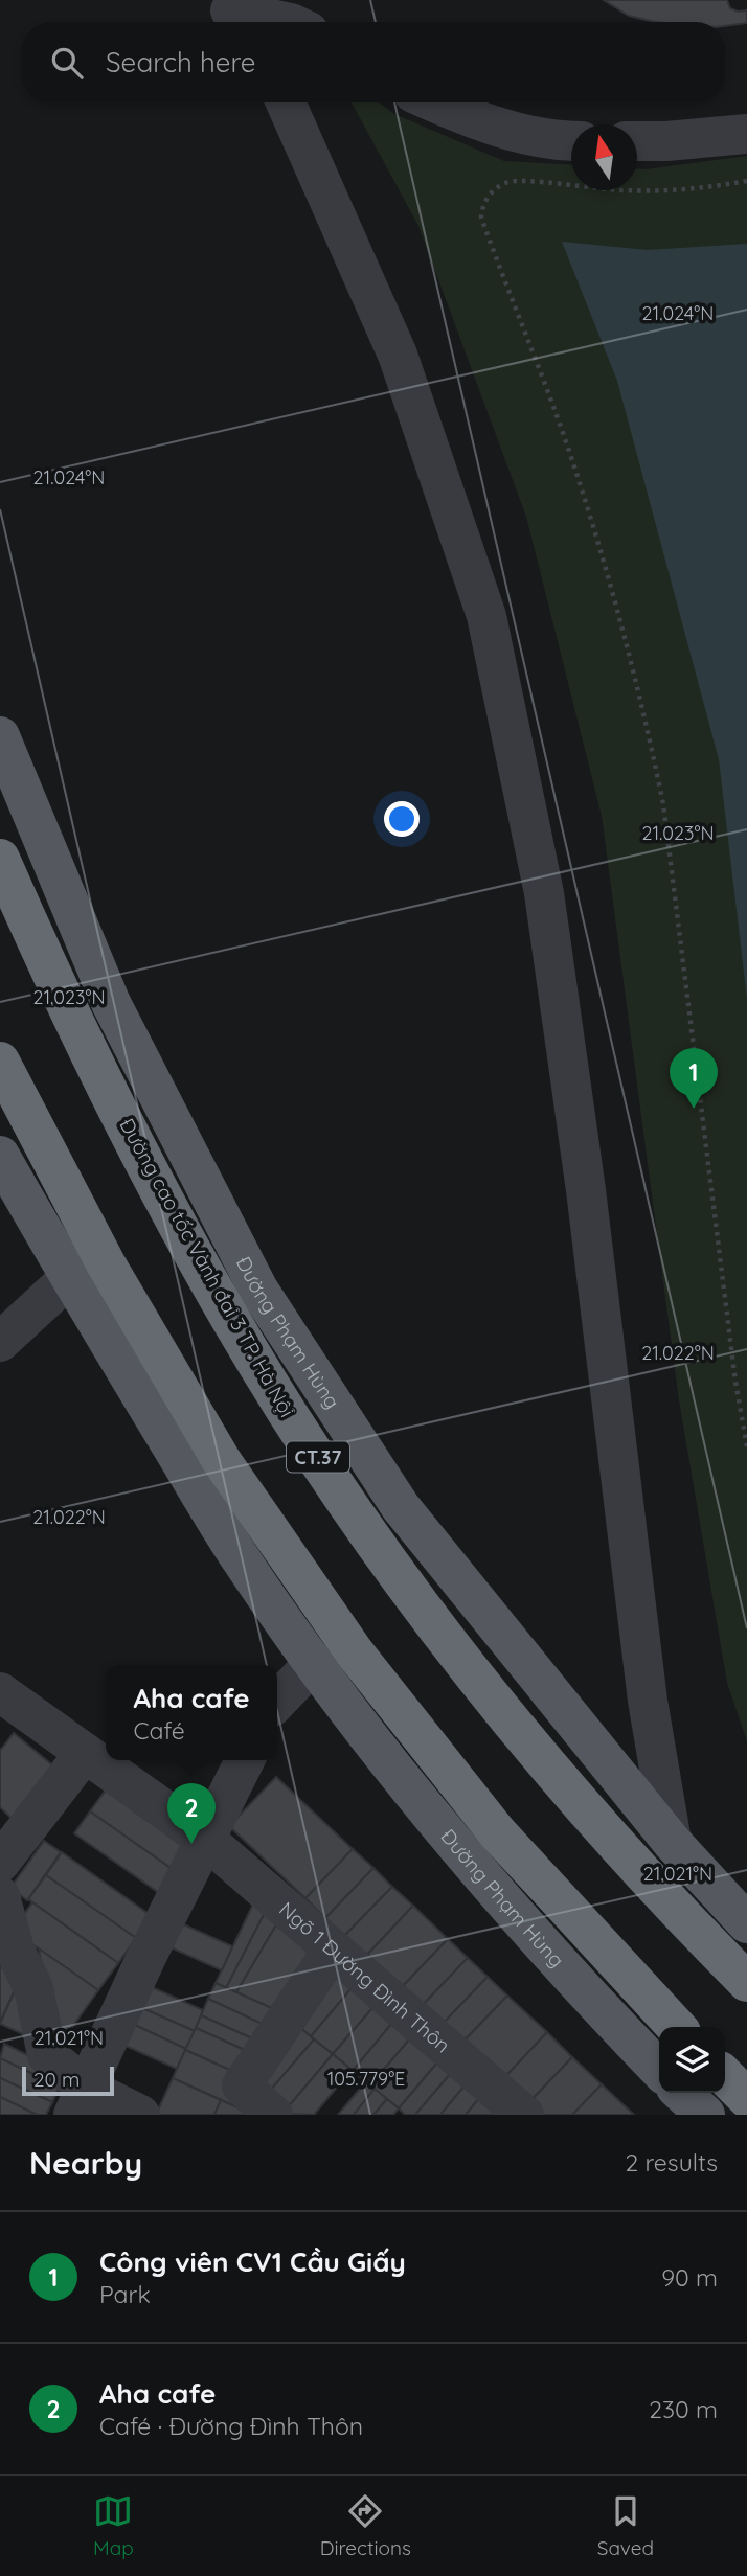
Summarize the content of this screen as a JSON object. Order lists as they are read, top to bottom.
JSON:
{
  "streets": {
    "highway": ["Đường cao tốc Vành đai 3 TP. Hà Nội", "CT.37"],
    "main road": ["Đường Phạm Hùng"],
    "street": ["Ngõ 1 Đường Đình Thôn"]
  },
  "scale_bar": "20 m",
  "north": "top",
  "page": {
    "search": "Search here",
    "pins": ["1", "2"],
    "popup": ["Aha cafe", "Café"],
    "scale": "20 m",
    "heading": ["Nearby", "2 results"],
    "list": [
      {
        "mark": "1",
        "name": "Công viên CV1 Cầu Giấy",
        "note": "Park",
        "value": "90 m"
      },
      {
        "mark": "2",
        "name": "Aha cafe",
        "note": "Café · Đường Đình Thôn",
        "value": "230 m"
      }
    ],
    "nav": ["Map", "Directions", "Saved"]
  },
  "coordinates": [
    "21.024°N",
    "21.023°N",
    "21.022°N",
    "21.021°N",
    "105.779°E"
  ]
}
